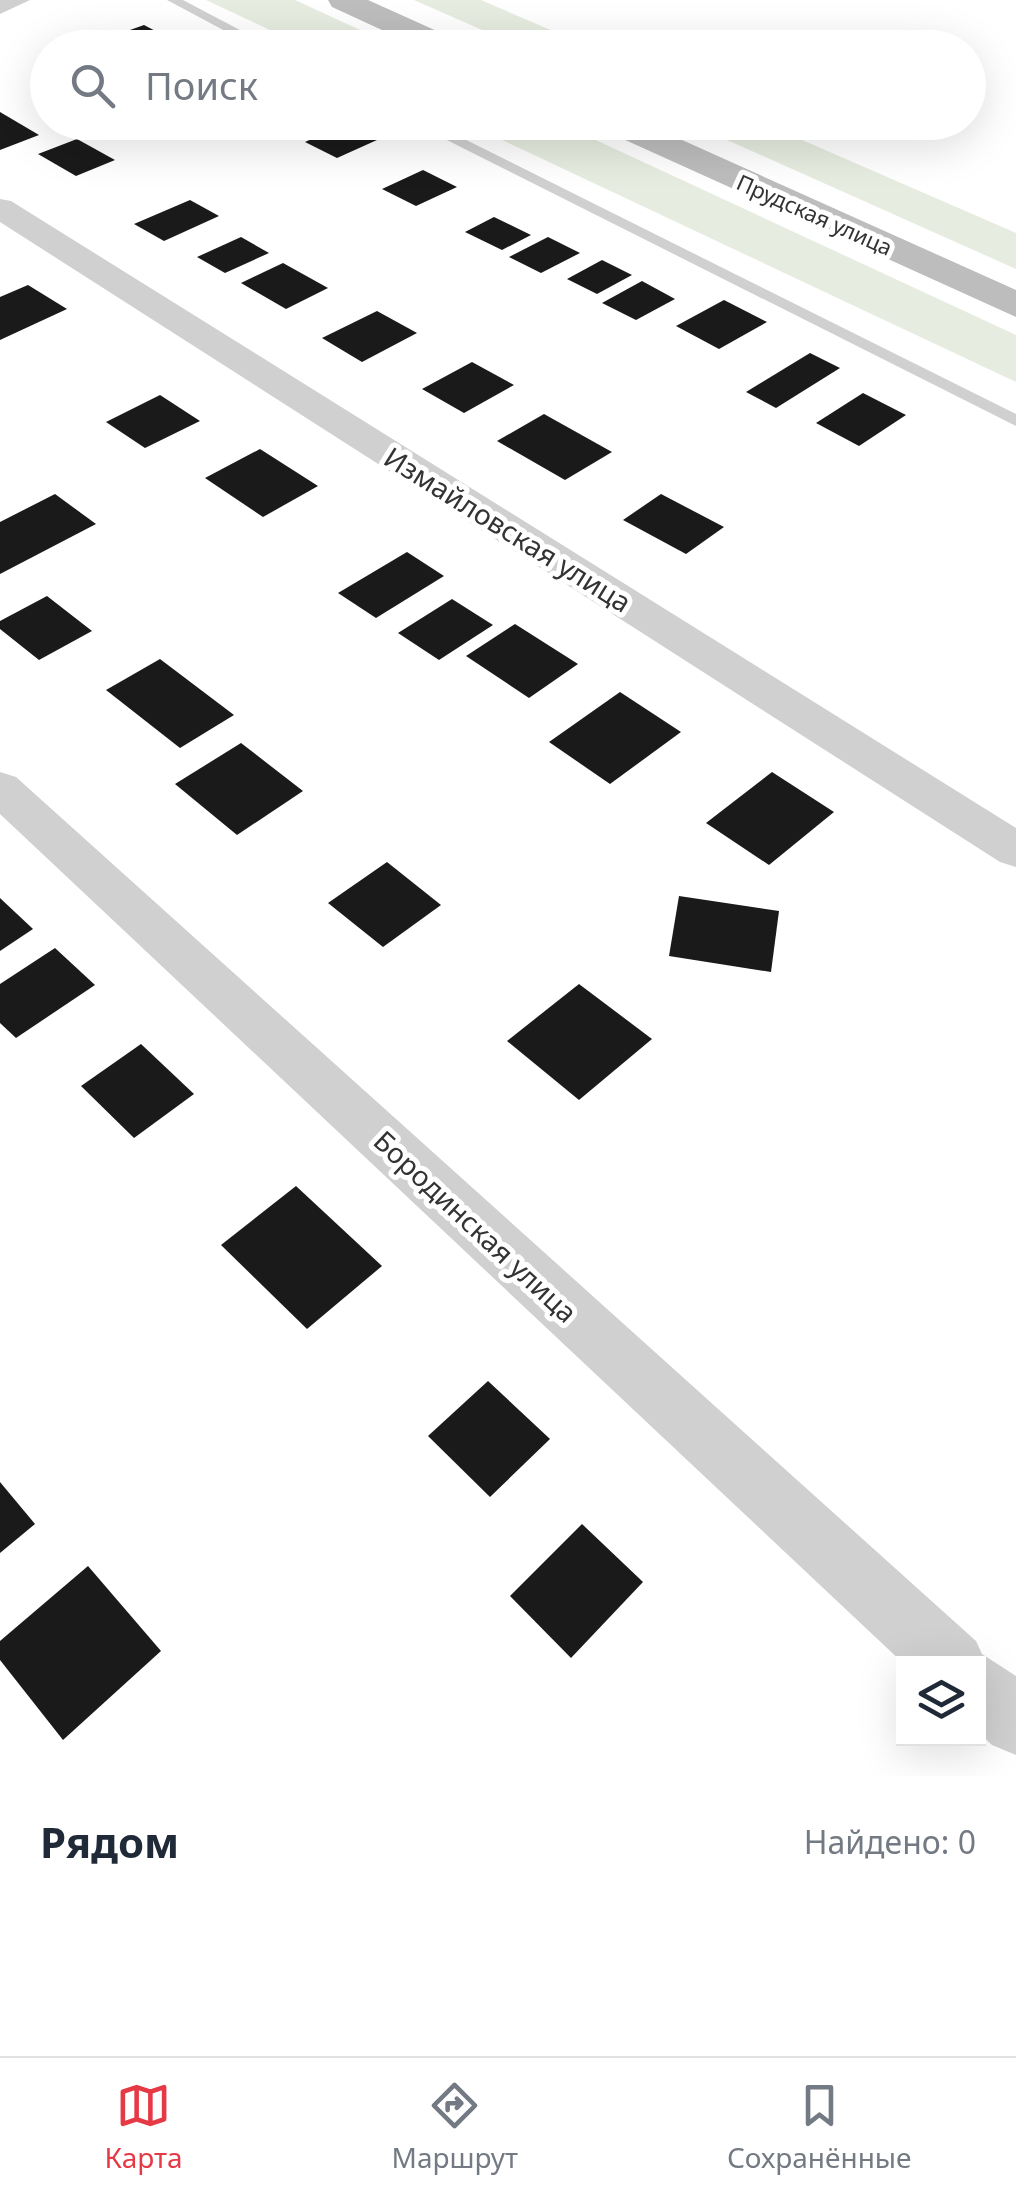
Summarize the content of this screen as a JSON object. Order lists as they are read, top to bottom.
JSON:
{
  "streets": {
    "street": ["Прудская улица", "Измайловская улица", "Бородинская улица"]
  },
  "page": {
    "search": "Поиск",
    "heading": ["Рядом", "Найдено: 0"],
    "nav": ["Карта", "Маршрут", "Сохранённые"]
  }
}
